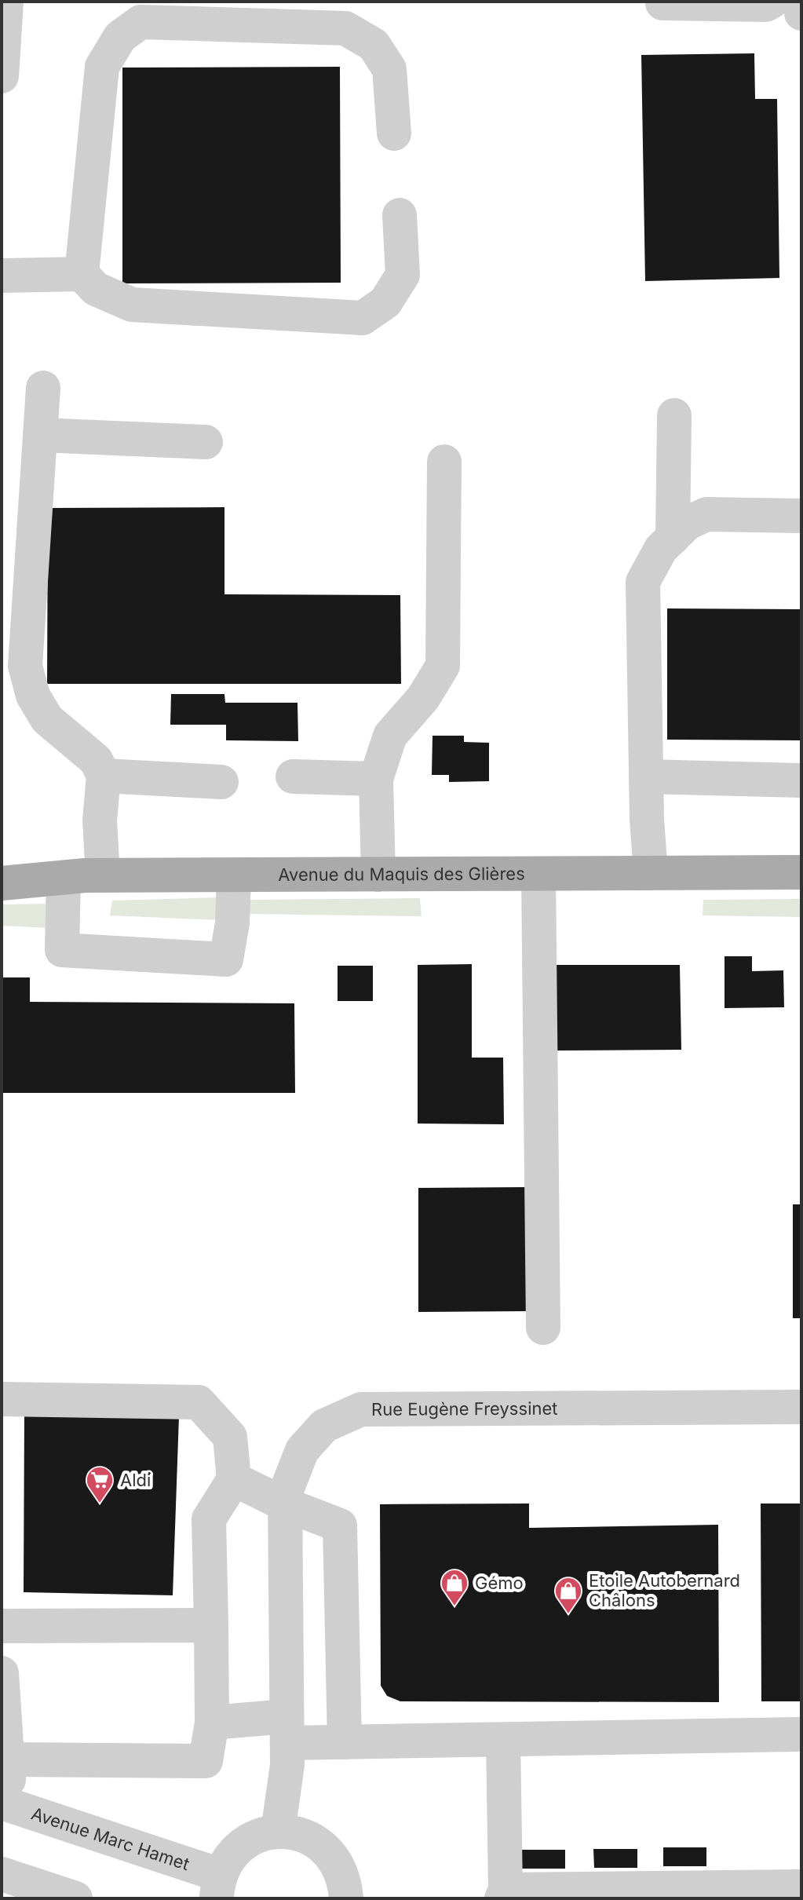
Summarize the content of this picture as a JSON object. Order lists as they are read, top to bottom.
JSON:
{
  "streets": {
    "main road": ["Avenue du Maquis des Glières"],
    "street": ["Rue Eugène Freyssinet", "Avenue Marc Hamet"]
  },
  "places": {
    "supermarket": ["Aldi"],
    "shop": ["Gémo", "Etoile Autobernard Châlons"]
  }
}
